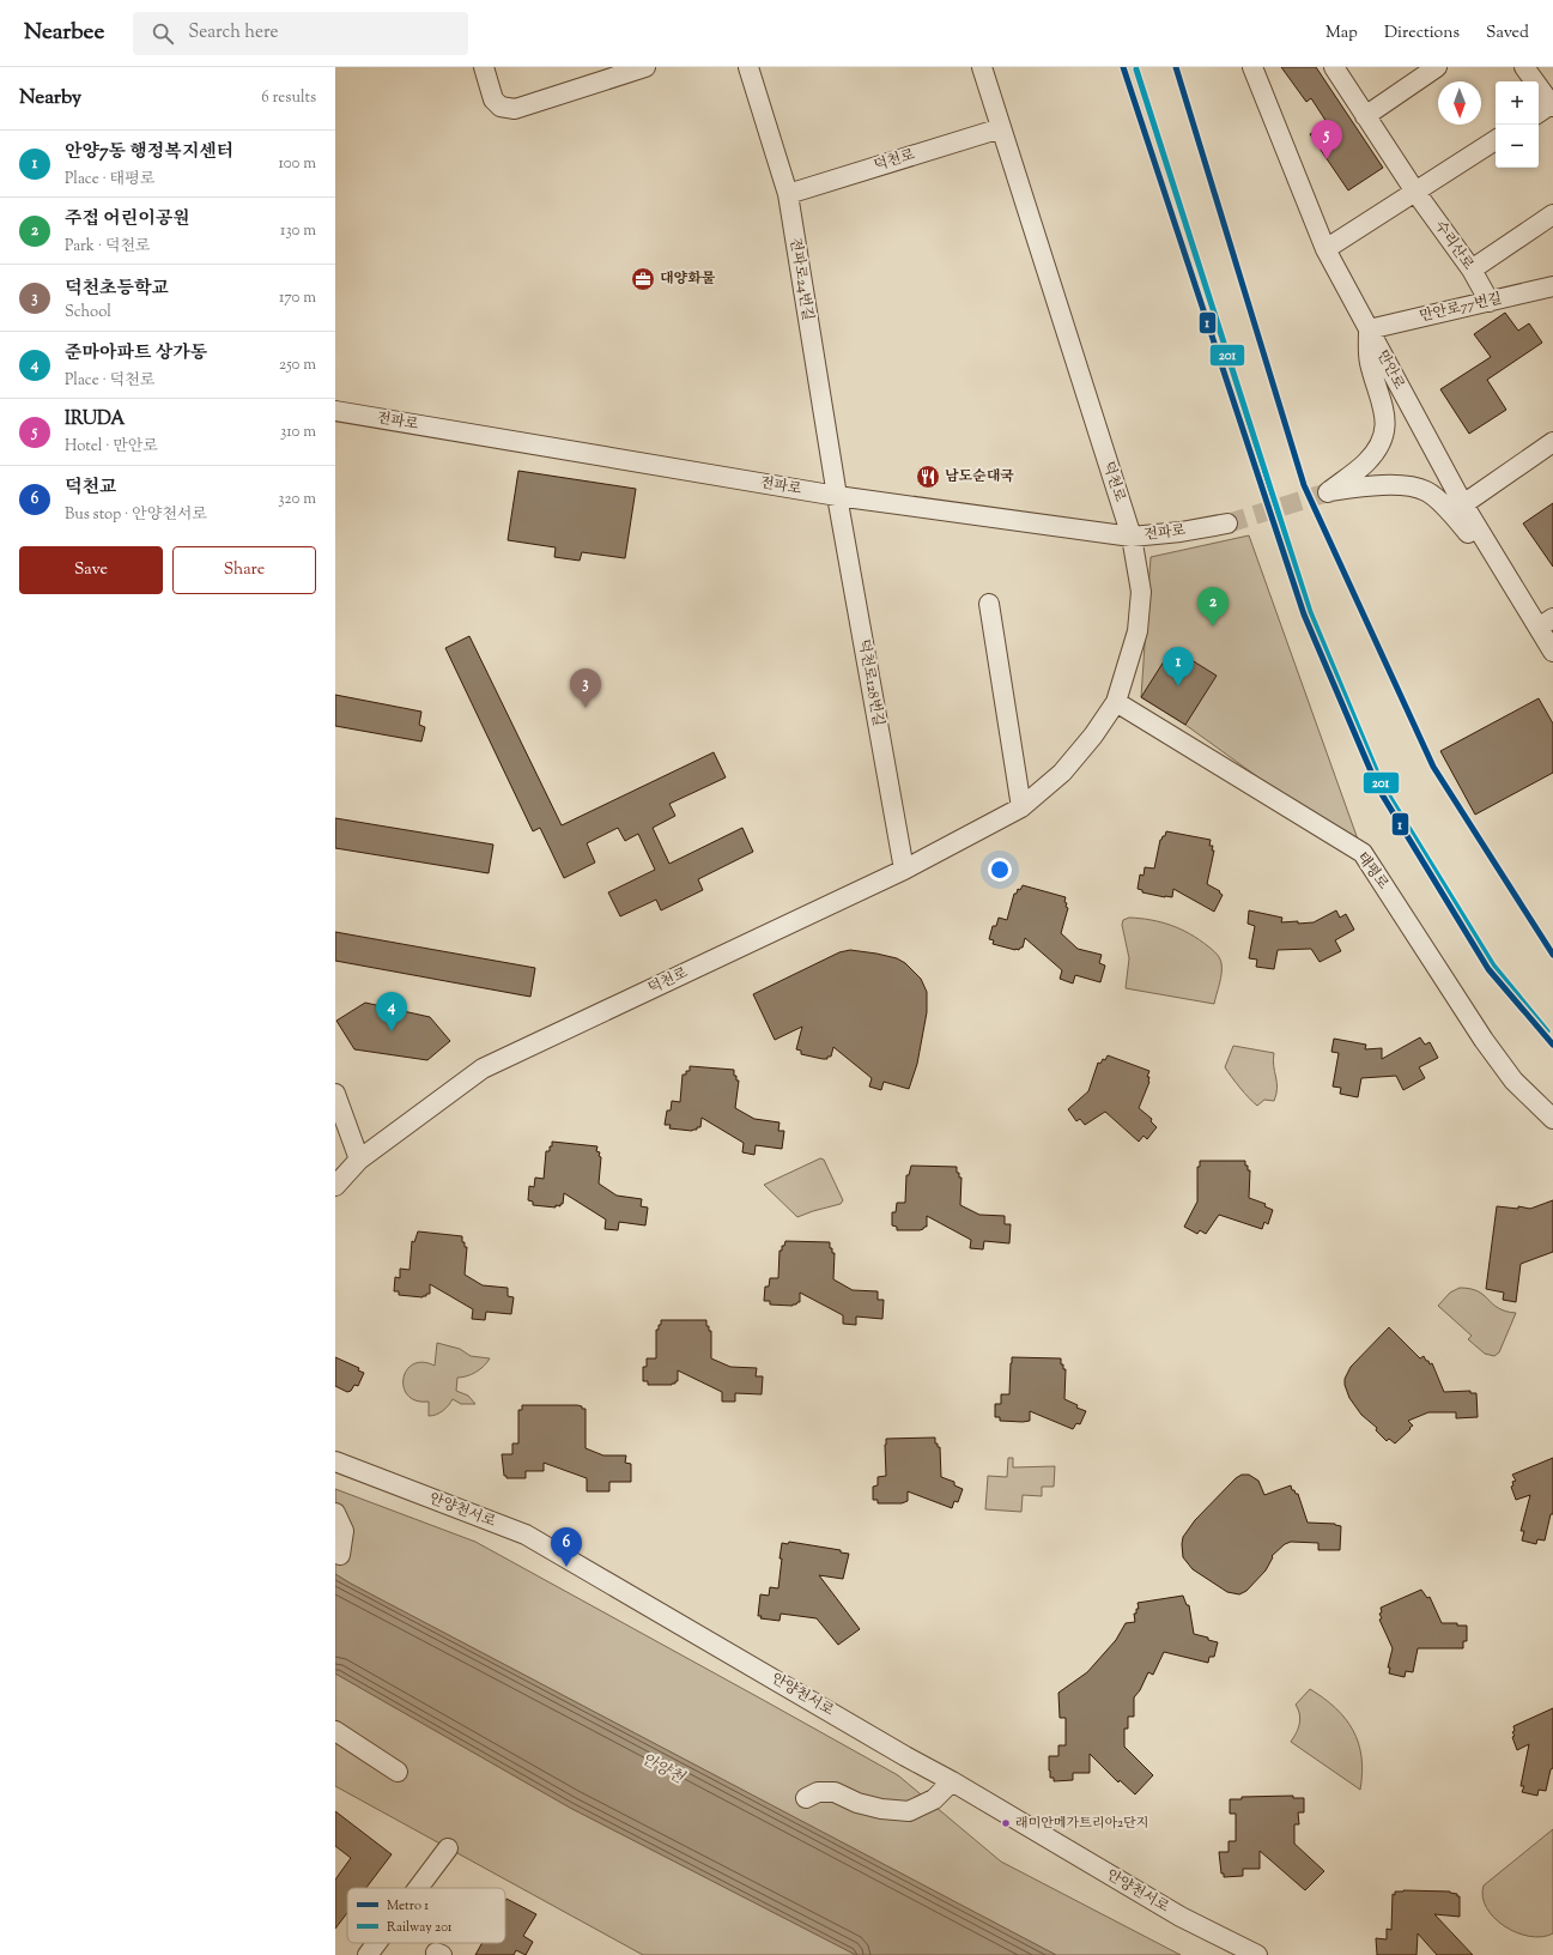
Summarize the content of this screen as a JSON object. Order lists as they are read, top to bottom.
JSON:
{
  "streets": {
    "street": [
      "덕천로",
      "수리산로",
      "전파로24번길",
      "만안로77번길",
      "만안로",
      "전파로",
      "덕천로128번길",
      "태평로",
      "안양천서로"
    ]
  },
  "crossings": [
    ["덕천로", "전파로24번길"],
    ["덕천로", "전파로"],
    ["덕천로", "덕천로128번길"],
    ["덕천로", "태평로"],
    ["수리산로", "만안로77번길"],
    ["전파로24번길", "전파로"],
    ["전파로24번길", "덕천로128번길"],
    ["만안로77번길", "만안로"],
    ["전파로", "덕천로128번길"]
  ],
  "water": ["안양천"],
  "places": {
    "office": ["대양화물"],
    "restaurant": ["남도순대국"],
    "other": ["래미안메가트리아2단지"]
  },
  "lines": ["metro line 1", "rail line 201"],
  "legend": ["Metro 1", "Railway 201"],
  "north": "bottom",
  "page": {
    "header": "Nearbee",
    "search": "Search here",
    "nav": ["Map", "Directions", "Saved"],
    "heading": ["Nearby", "6 results"],
    "map_buttons": ["+", "−"],
    "pins": [
      "5",
      "2",
      "1",
      "3",
      "4",
      "6"
    ],
    "list": [
      {
        "mark": "1",
        "name": "안양7동 행정복지센터",
        "note": "Place · 태평로",
        "value": "100 m"
      },
      {
        "mark": "2",
        "name": "주접 어린이공원",
        "note": "Park · 덕천로",
        "value": "130 m"
      },
      {
        "mark": "3",
        "name": "덕천초등학교",
        "note": "School",
        "value": "170 m"
      },
      {
        "mark": "4",
        "name": "준마아파트 상가동",
        "note": "Place · 덕천로",
        "value": "250 m"
      },
      {
        "mark": "5",
        "name": "IRUDA",
        "note": "Hotel · 만안로",
        "value": "310 m"
      },
      {
        "mark": "6",
        "name": "덕천교",
        "note": "Bus stop · 안양천서로",
        "value": "320 m"
      }
    ],
    "buttons": ["Save", "Share"]
  }
}
